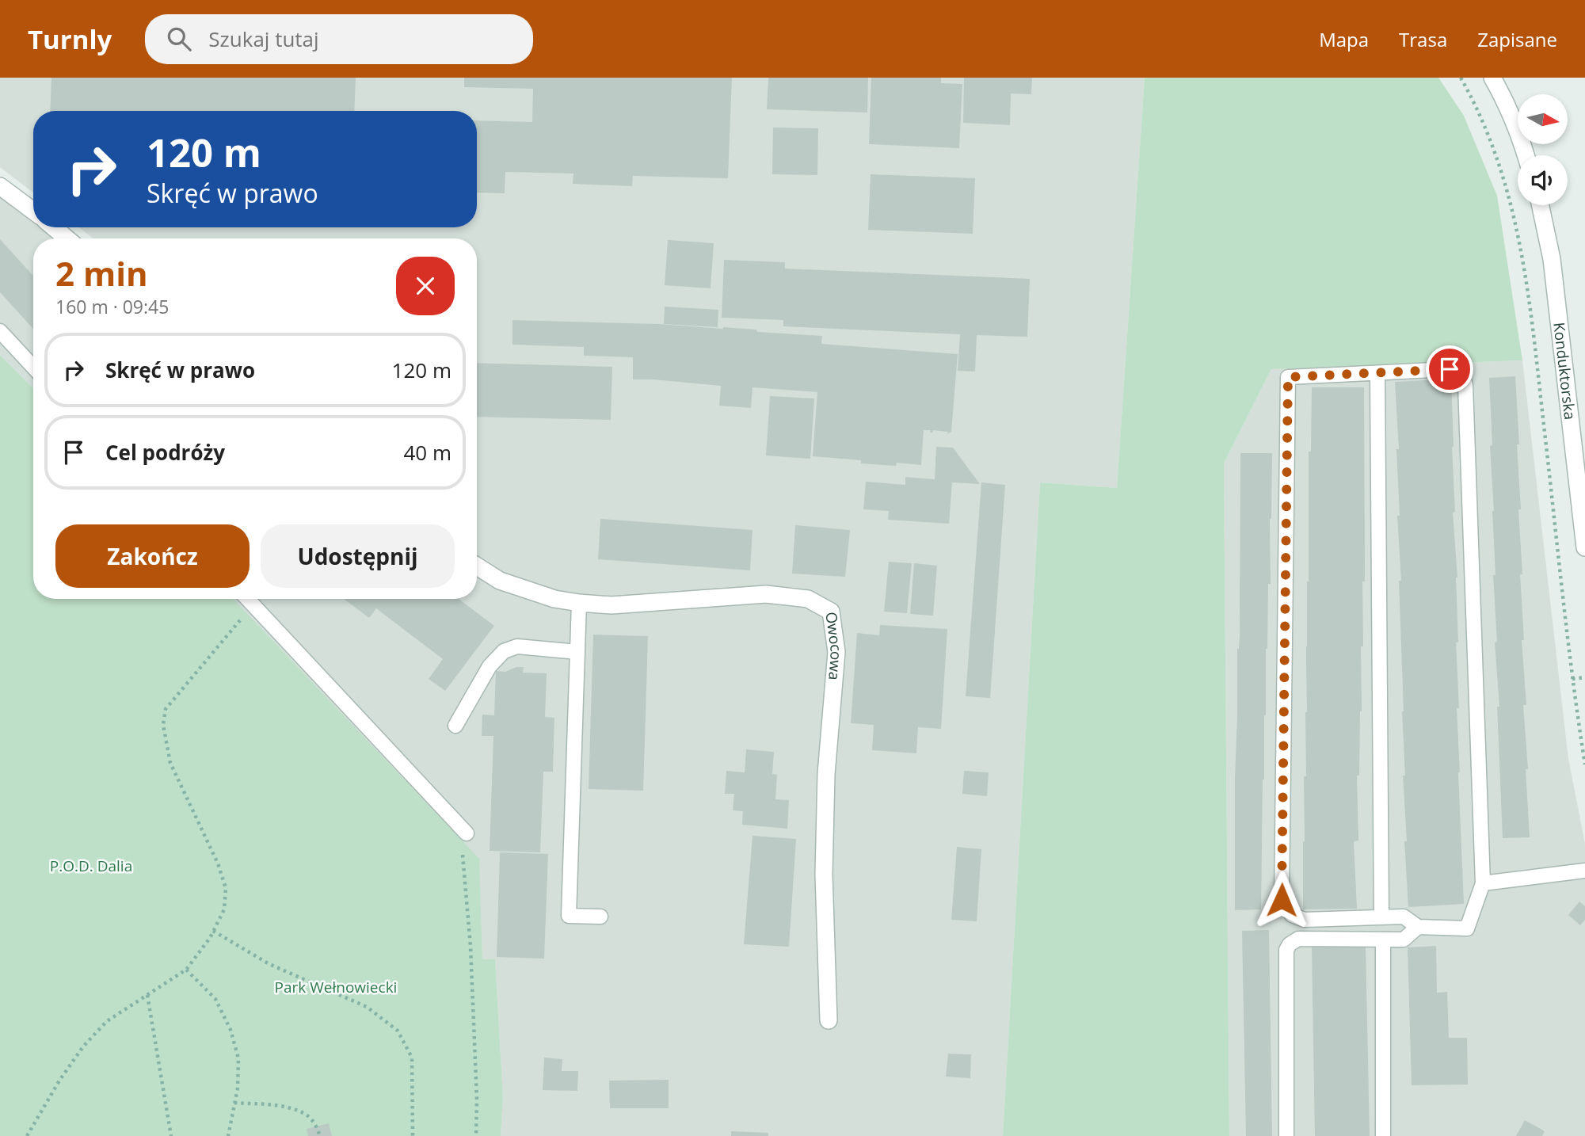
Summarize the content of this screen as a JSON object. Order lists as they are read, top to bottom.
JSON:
{
  "streets": {
    "street": ["Konduktorska", "Owocowa"]
  },
  "parks": ["P.O.D. Dalia", "Park Wełnowiecki"],
  "north": "right",
  "page": {
    "header": "Turnly",
    "search": "Szukaj tutaj",
    "nav": ["Mapa", "Trasa", "Zapisane"],
    "turn": ["120 m", "Skręć w prawo"],
    "heading": ["2 min", "160 m · 09:45"],
    "list": [
      {
        "name": "Skręć w prawo",
        "value": "120 m"
      },
      {
        "name": "Cel podróży",
        "value": "40 m"
      }
    ],
    "buttons": ["Zakończ", "Udostępnij"]
  }
}
